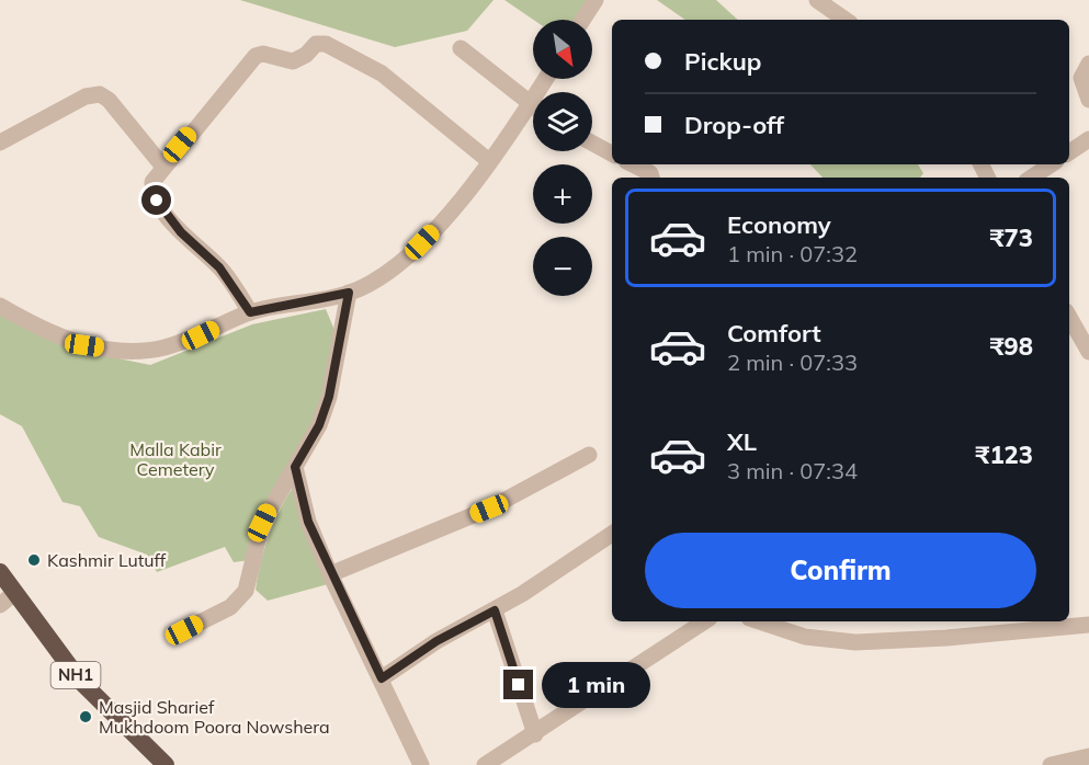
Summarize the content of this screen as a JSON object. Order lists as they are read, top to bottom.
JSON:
{
  "streets": {
    "highway": ["NH1"]
  },
  "parks": ["Malla Kabir Cemetery"],
  "places": ["Kashmir Lutuff", "Masjid Sharief Mukhdoom Poora Nowshera"],
  "north": "bottom right",
  "page": {
    "map_buttons": ["+", "−"],
    "banner": ["Pickup", "Drop-off"],
    "list": [
      {
        "name": "Economy",
        "note": "1 min · 07:32",
        "value": "₹73"
      },
      {
        "name": "Comfort",
        "note": "2 min · 07:33",
        "value": "₹98"
      },
      {
        "name": "XL",
        "note": "3 min · 07:34",
        "value": "₹123"
      }
    ],
    "buttons": "Confirm",
    "bubble": "1 min"
  }
}
